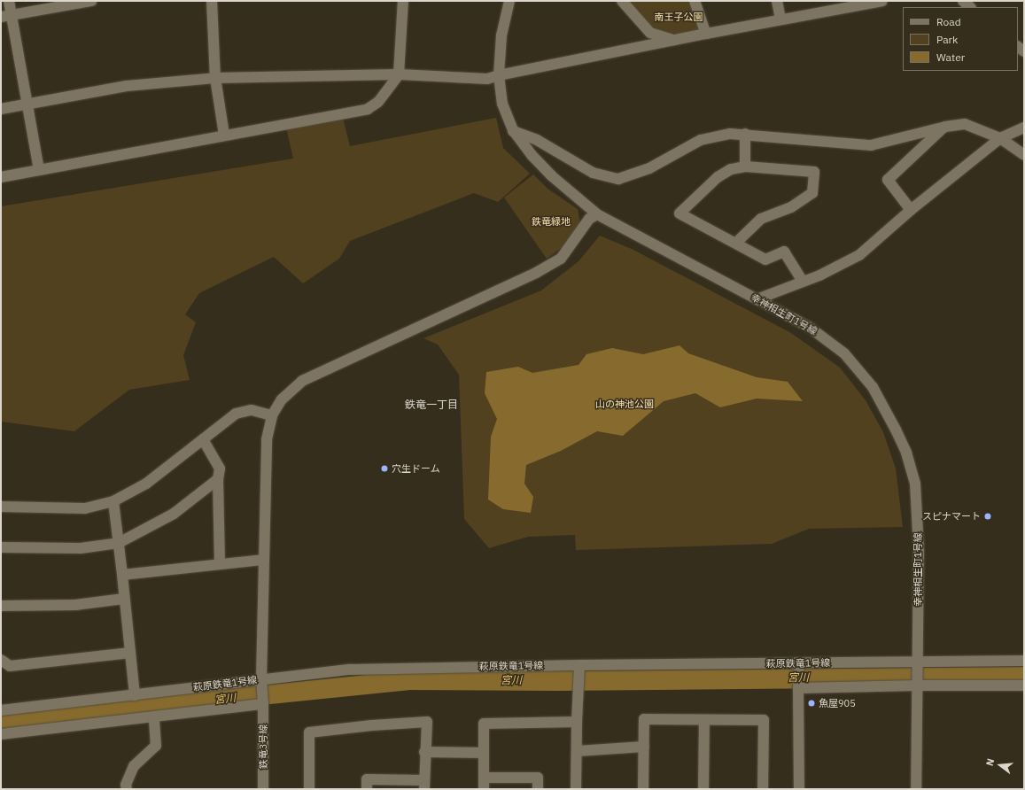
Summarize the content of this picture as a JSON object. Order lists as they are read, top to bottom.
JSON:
{
  "streets": {
    "street": ["幸神相生町1号線", "萩原鉄竜1号線", "鉄竜3号線"]
  },
  "crossings": [
    ["幸神相生町1号線", "萩原鉄竜1号線"],
    ["幸神相生町1号線", "鉄竜3号線"],
    ["萩原鉄竜1号線", "鉄竜3号線"]
  ],
  "districts": ["鉄竜一丁目"],
  "water": ["宮川"],
  "parks": ["南王子公園", "鉄竜緑地", "山の神池公園"],
  "places": ["穴生ドーム", "スピナマート", "魚屋905"],
  "legend": ["Road", "Park", "Water"],
  "north": "left"
}
